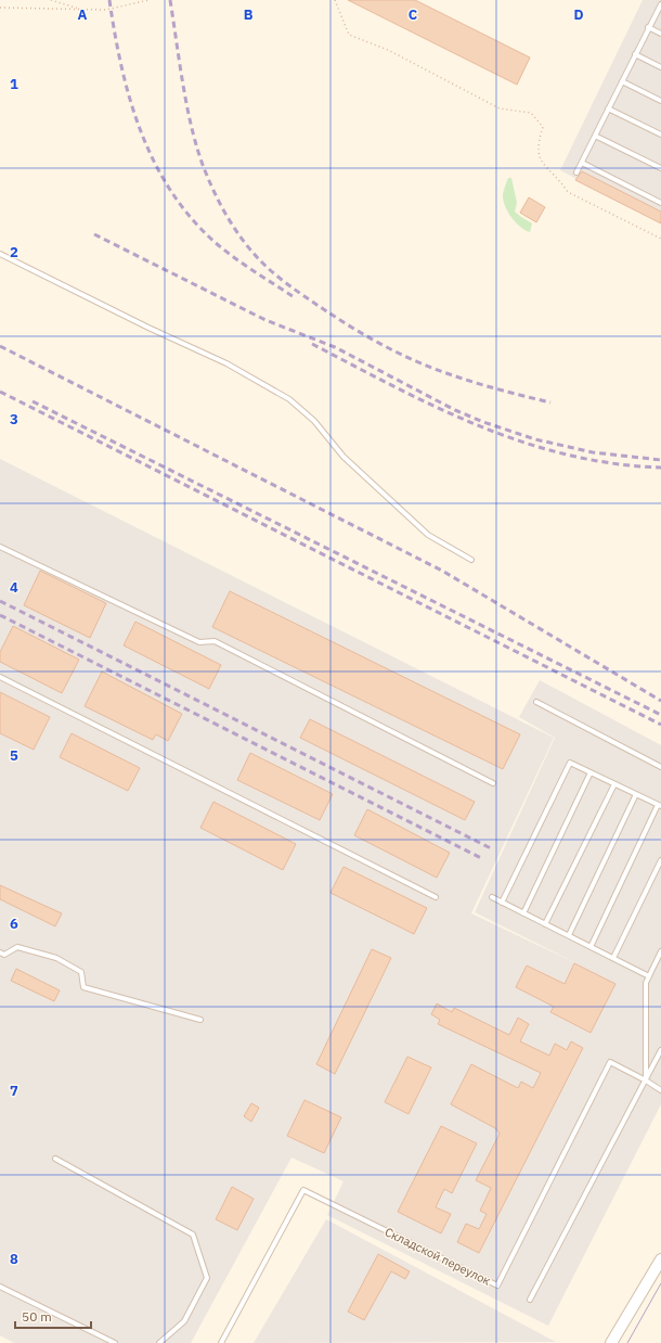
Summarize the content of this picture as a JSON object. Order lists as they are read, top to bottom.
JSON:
{
  "streets": {
    "lane": ["Складской переулок"]
  },
  "scale_bar": "50 m",
  "grid": {
    "columns": [
      "A",
      "B",
      "C",
      "D"
    ],
    "rows": [
      "1",
      "2",
      "3",
      "4",
      "5",
      "6",
      "7",
      "8"
    ]
  }
}
